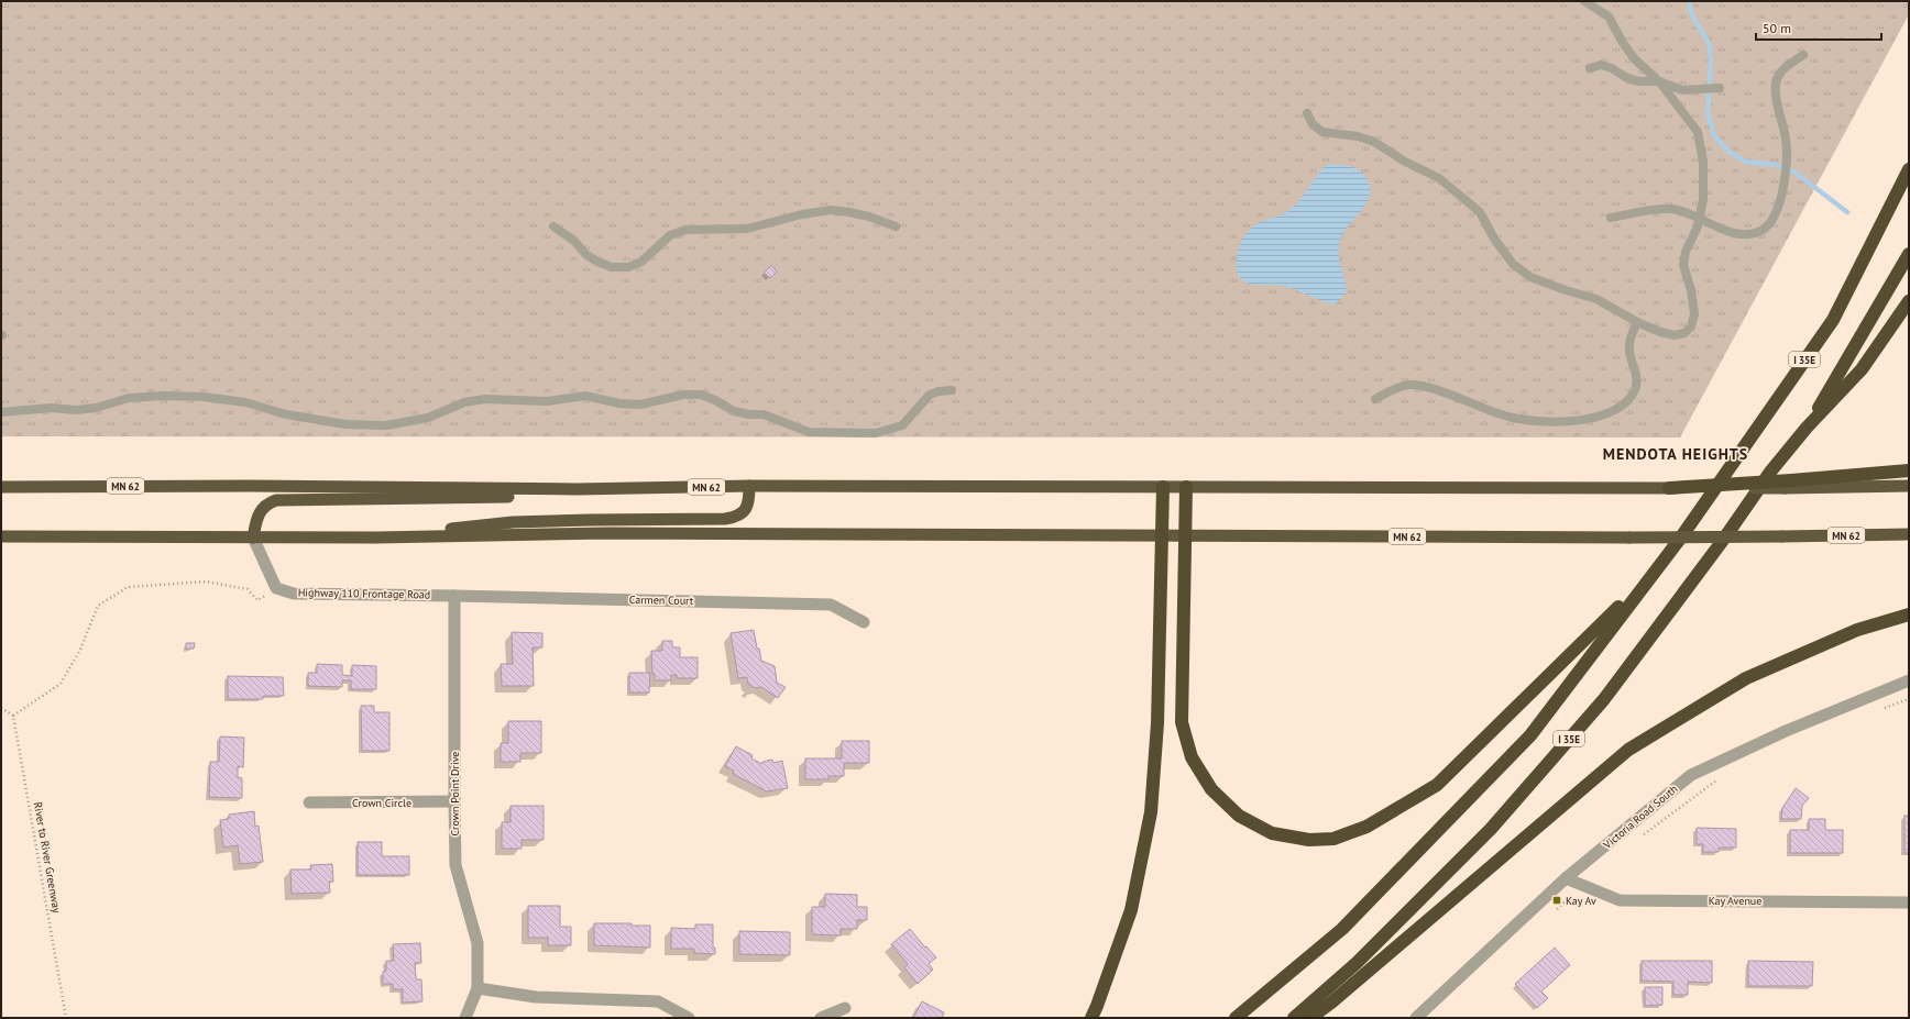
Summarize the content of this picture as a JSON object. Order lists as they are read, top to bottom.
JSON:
{
  "streets": {
    "highway": ["I 35E", "MN 62"],
    "street": [
      "Highway 110 Frontage Road",
      "Carmen Court",
      "Crown Point Drive",
      "Crown Circle",
      "Victoria Road South",
      "Kay Avenue"
    ],
    "path": ["River to River Greenway"]
  },
  "crossings": [
    ["Highway 110 Frontage Road", "Carmen Court"],
    ["Highway 110 Frontage Road", "Crown Point Drive"],
    ["Carmen Court", "Crown Point Drive"],
    ["Crown Point Drive", "Crown Circle"],
    ["Victoria Road South", "Kay Avenue"]
  ],
  "districts": ["MENDOTA HEIGHTS"],
  "places": {
    "transit": ["Kay Av"]
  },
  "scale_bar": "50 m"
}
